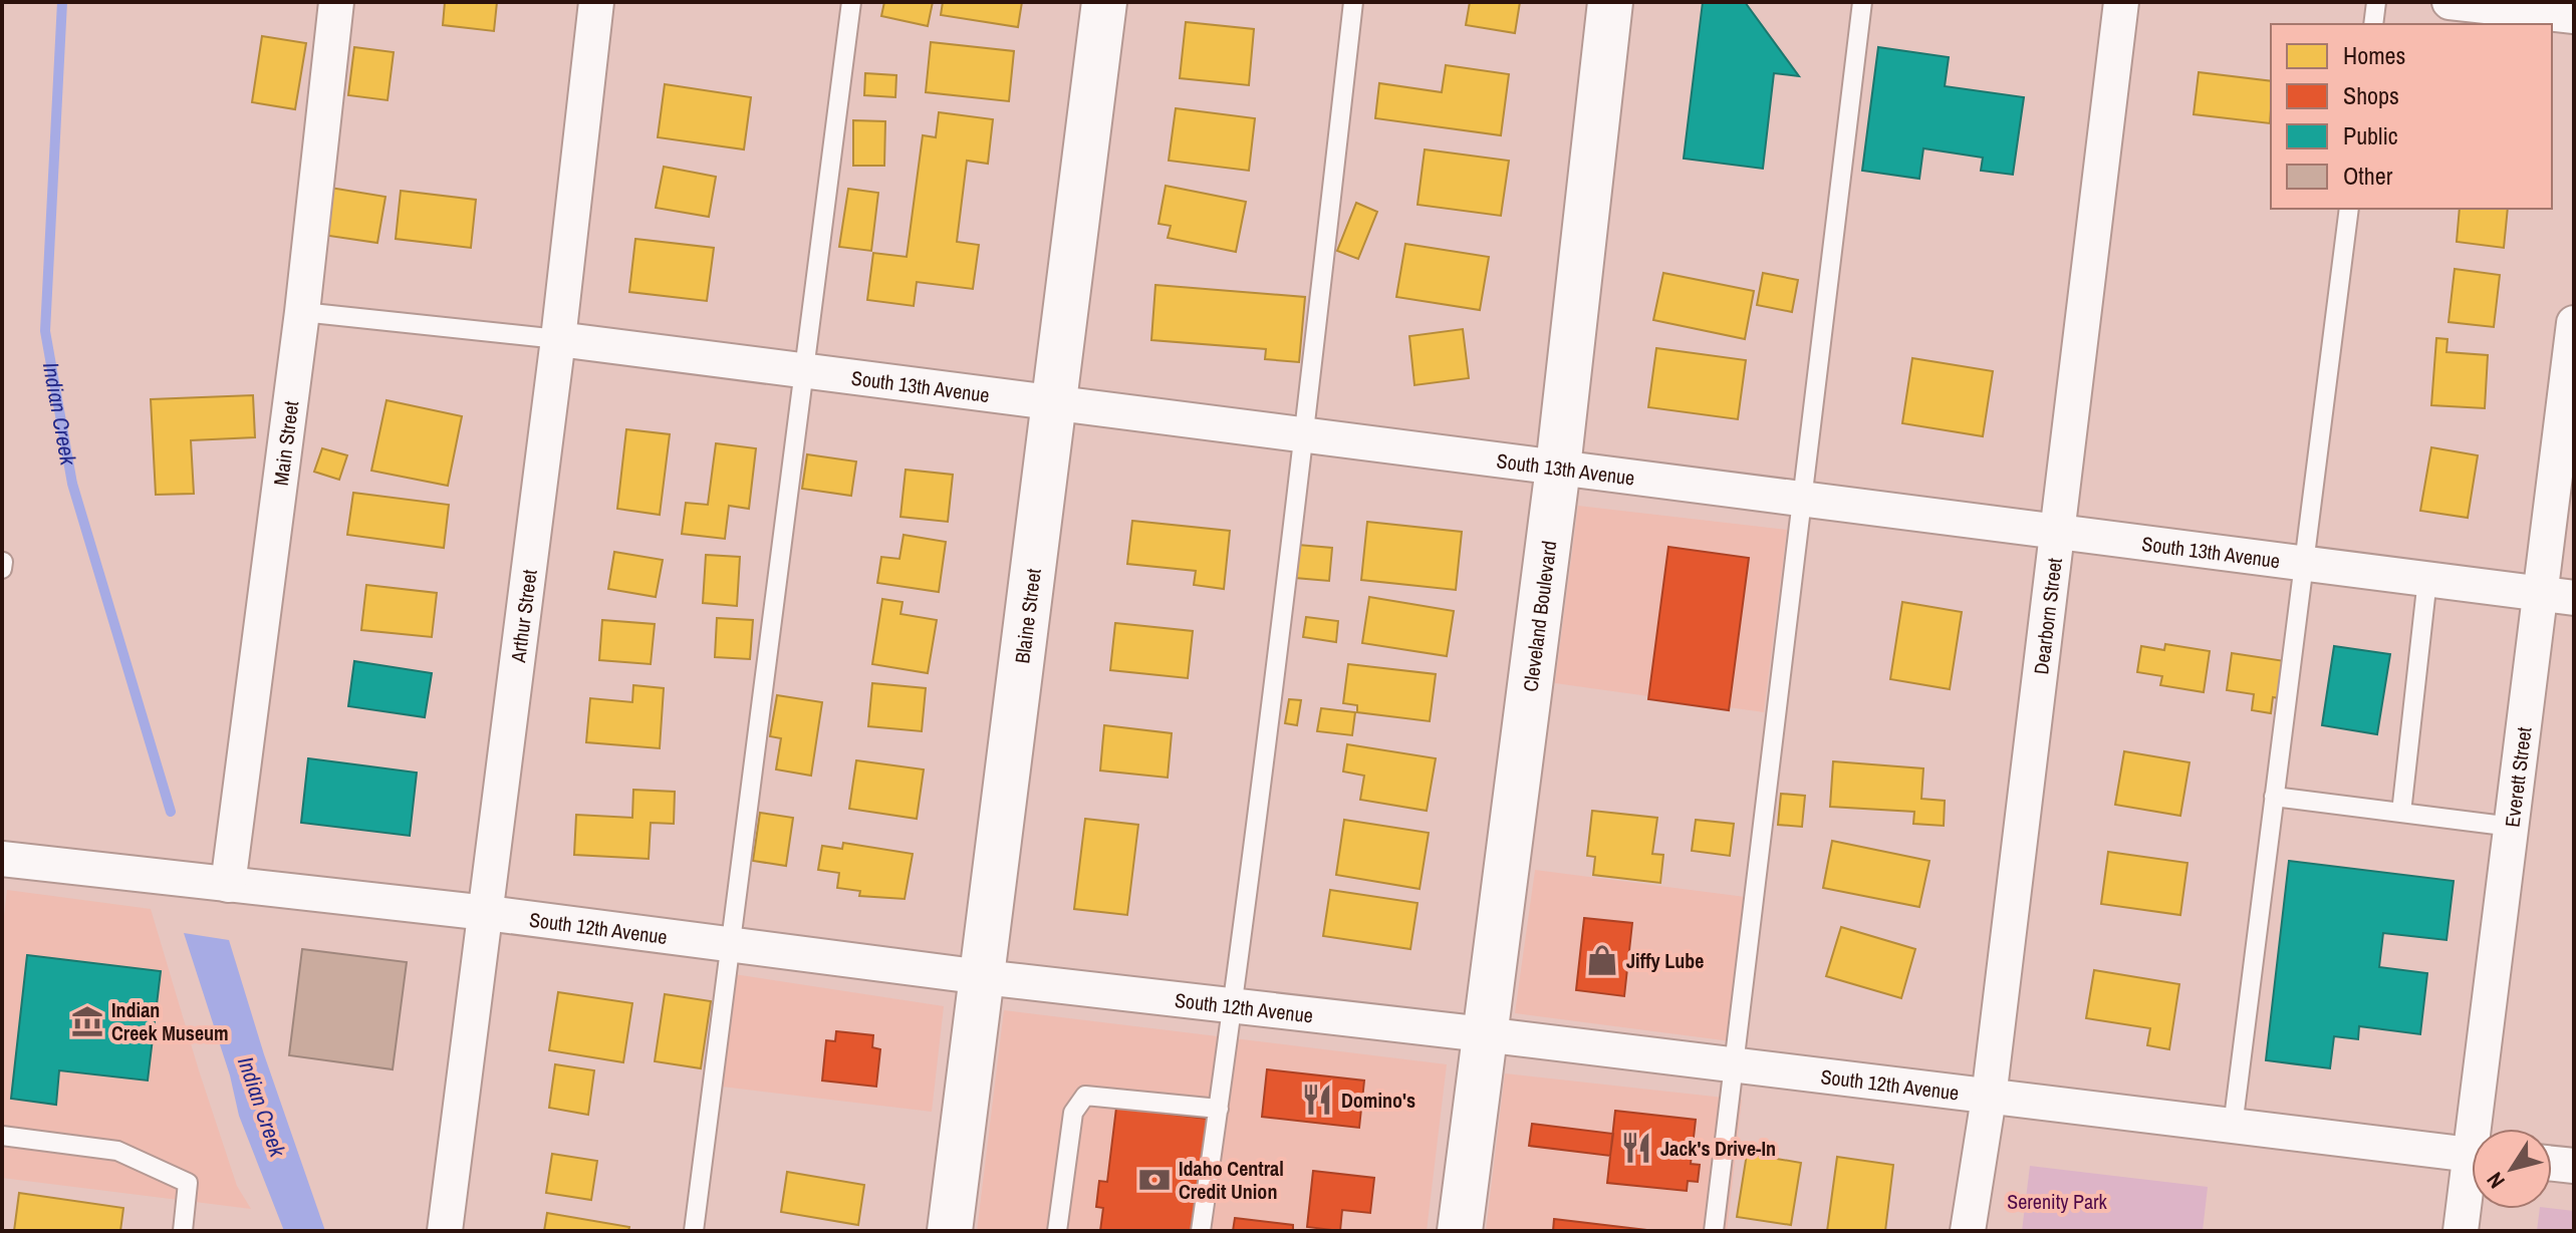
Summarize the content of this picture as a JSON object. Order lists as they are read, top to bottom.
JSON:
{
  "streets": {
    "main road": ["Blaine Street", "Cleveland Boulevard"],
    "street": [
      "South 13th Avenue",
      "Main Street",
      "Arthur Street",
      "Dearborn Street",
      "Everett Street",
      "South 12th Avenue"
    ]
  },
  "crossings": [
    ["South 13th Avenue", "Arthur Street"],
    ["South 13th Avenue", "Blaine Street"],
    ["South 13th Avenue", "Cleveland Boulevard"],
    ["South 13th Avenue", "Dearborn Street"],
    ["South 13th Avenue", "Everett Street"],
    ["Main Street", "South 12th Avenue"],
    ["Arthur Street", "South 12th Avenue"],
    ["Blaine Street", "South 12th Avenue"],
    ["Cleveland Boulevard", "South 12th Avenue"],
    ["Dearborn Street", "South 12th Avenue"]
  ],
  "water": ["Indian Creek"],
  "parks": ["Serenity Park"],
  "places": {
    "shop": ["Jiffy Lube"],
    "museum": ["Indian Creek Museum"],
    "restaurant": ["Domino's", "Jack's Drive-In"],
    "bank": ["Idaho Central Credit Union"]
  },
  "legend": [
    "Homes",
    "Shops",
    "Public",
    "Other"
  ],
  "north": "bottom left"
}
